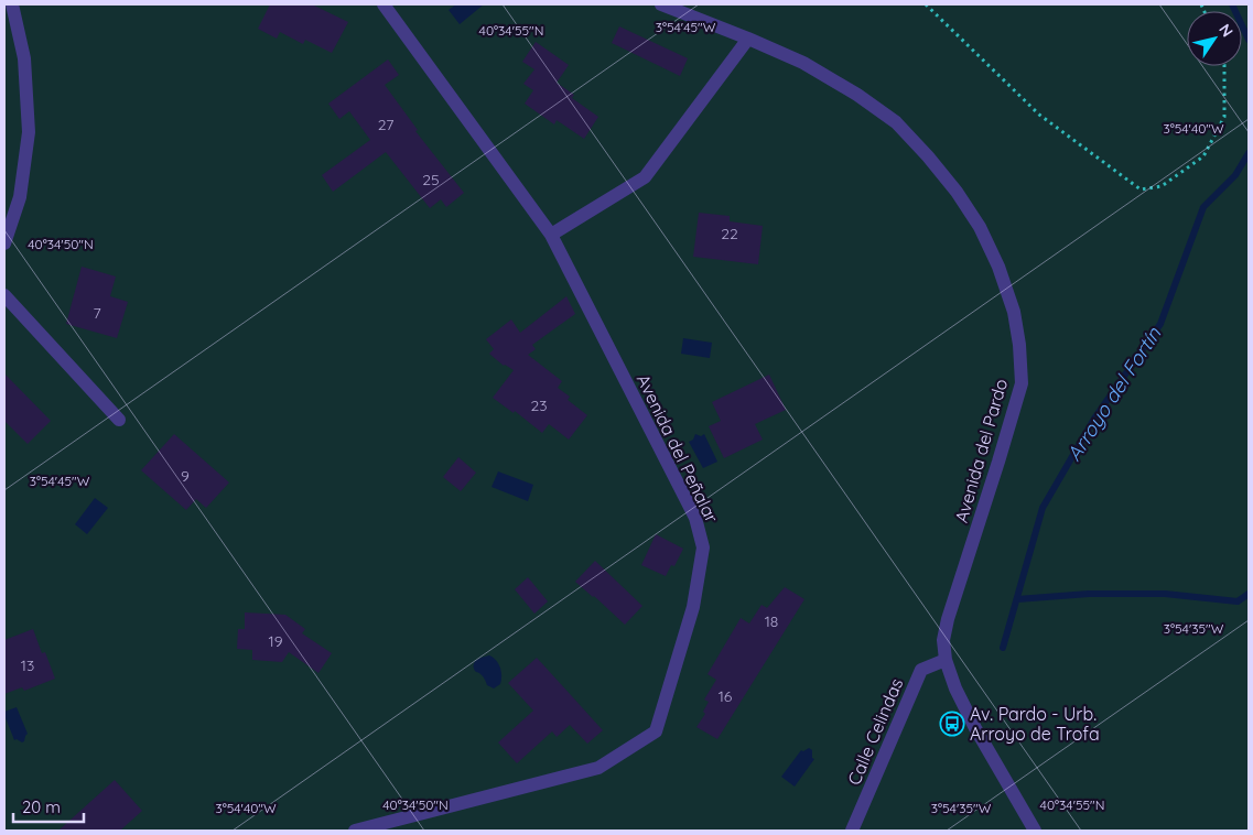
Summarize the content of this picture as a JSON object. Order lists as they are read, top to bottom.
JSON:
{
  "streets": {
    "street": ["Avenida del Peñalar", "Avenida del Pardo", "Calle Celindas"]
  },
  "crossings": [
    ["Avenida del Pardo", "Calle Celindas"]
  ],
  "water": ["Arroyo del Fortín"],
  "places": {
    "bus stop": ["Av. Pardo - Urb. Arroyo de Trofa"]
  },
  "house_numbers": [
    "27",
    "25",
    "22",
    "7",
    "23",
    "9",
    "18",
    "19",
    "13",
    "16"
  ],
  "scale_bar": "20 m",
  "north": "top right",
  "coordinates": [
    "3°54'45\"W",
    "40°34'55\"N",
    "3°54'40\"W",
    "40°34'50\"N",
    "3°54'35\"W"
  ]
}
